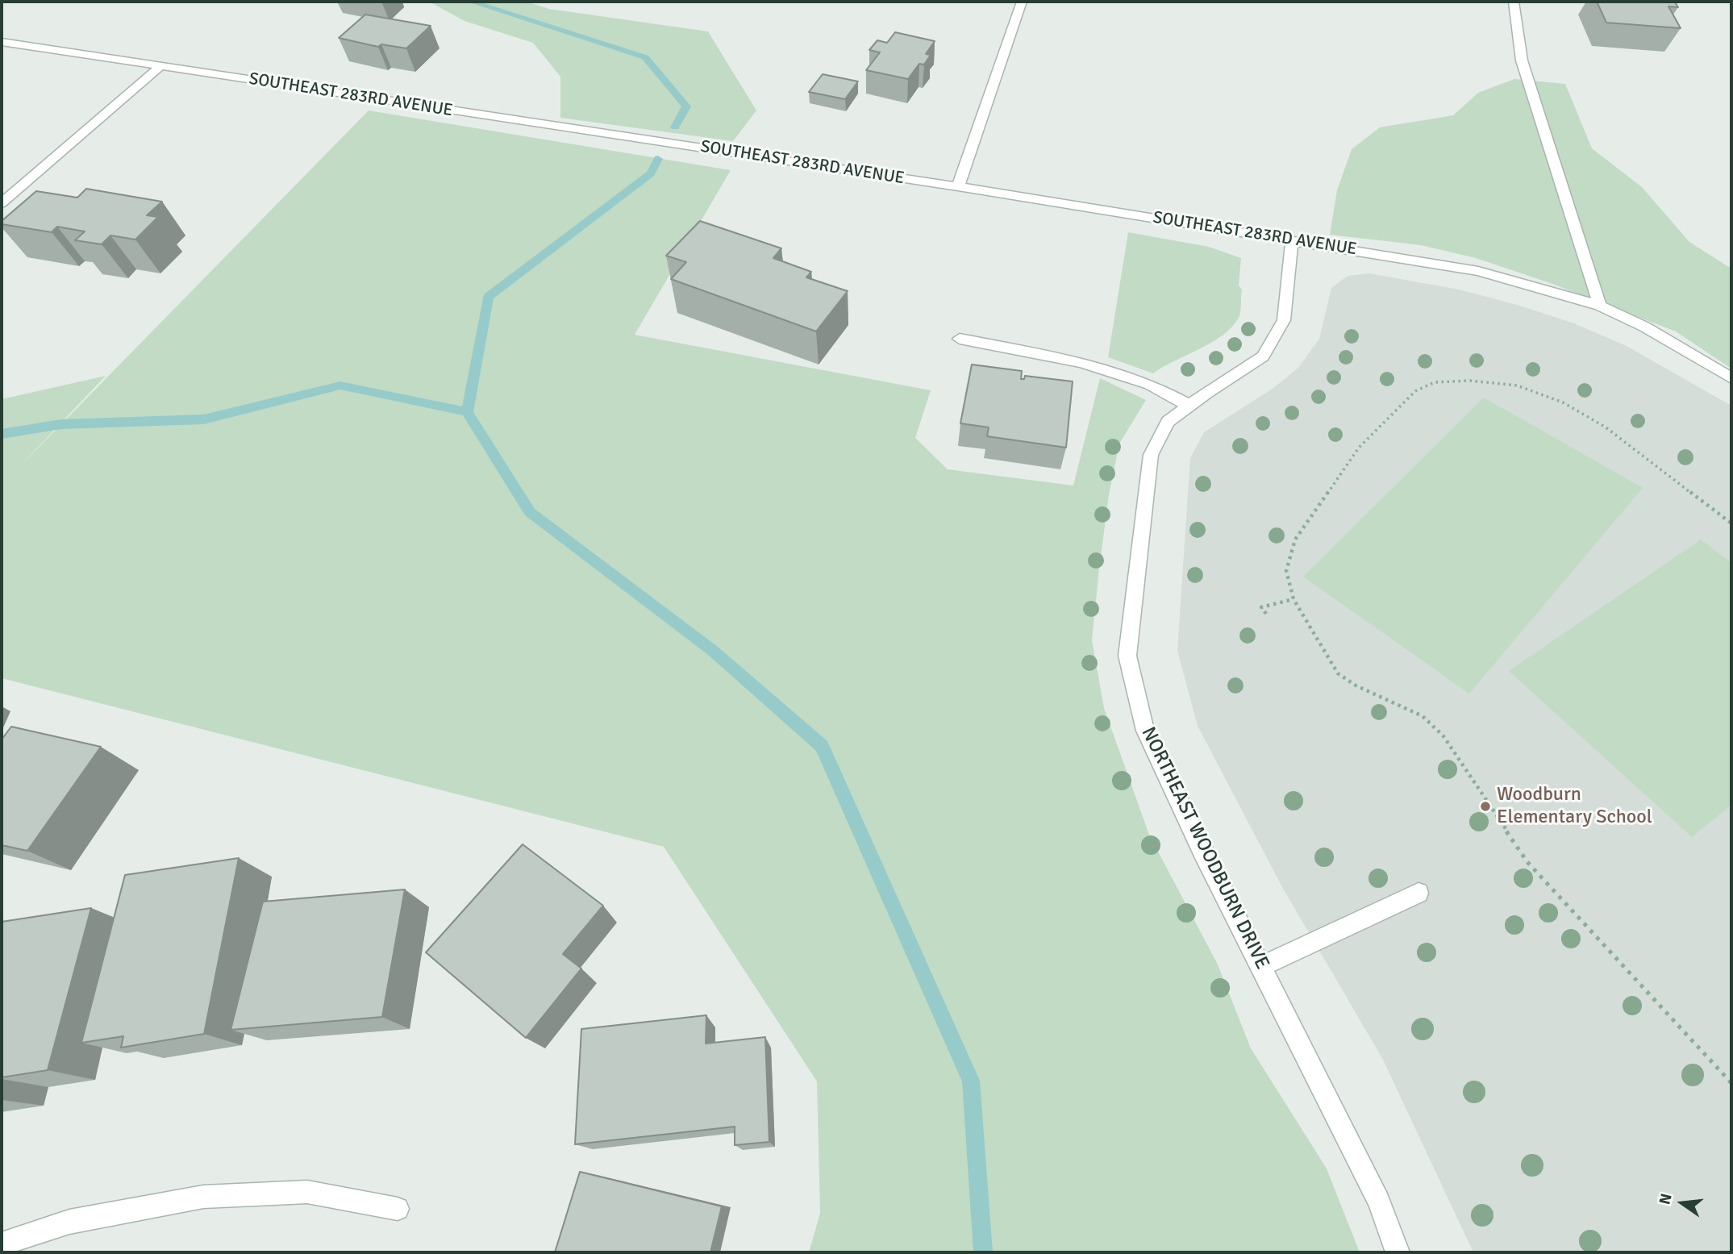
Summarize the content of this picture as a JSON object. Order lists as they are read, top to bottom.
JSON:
{
  "streets": {
    "street": ["SOUTHEAST 283RD AVENUE", "NORTHEAST WOODBURN DRIVE"]
  },
  "crossings": [
    ["SOUTHEAST 283RD AVENUE", "NORTHEAST WOODBURN DRIVE"]
  ],
  "places": ["Woodburn Elementary School"],
  "north": "left"
}
